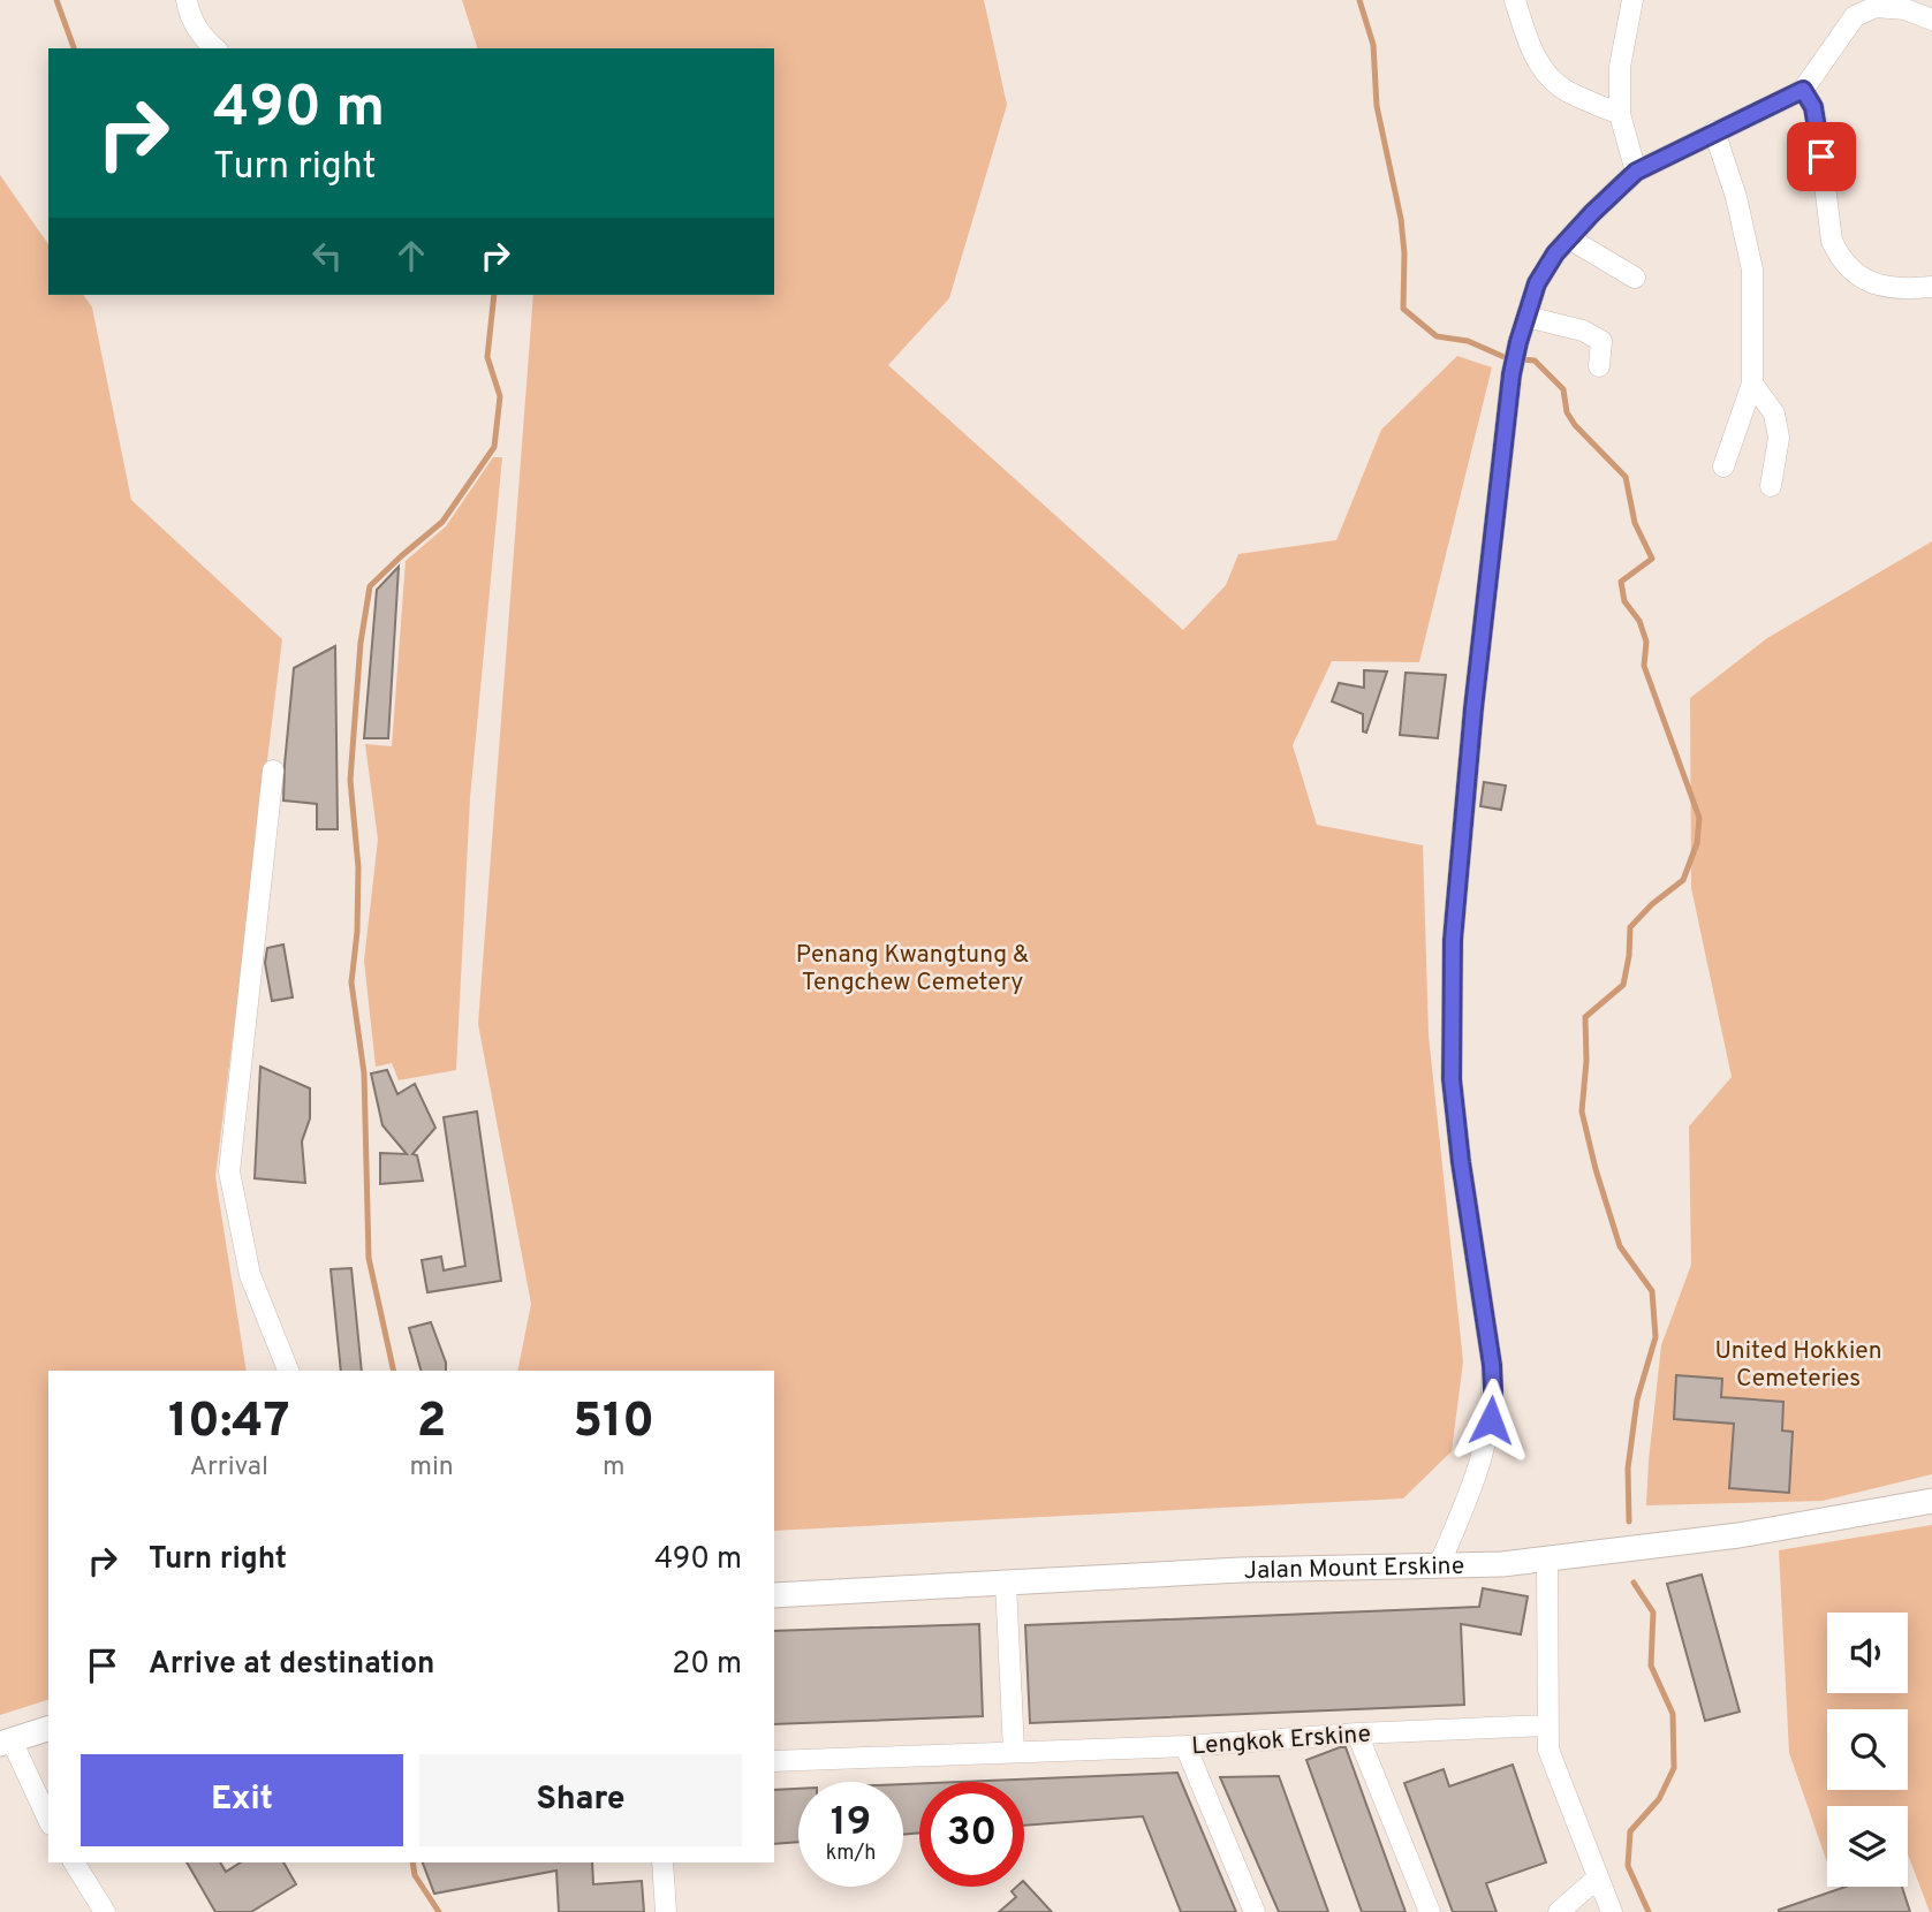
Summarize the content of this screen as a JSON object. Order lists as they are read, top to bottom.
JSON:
{
  "streets": {
    "main road": ["Jalan Mount Erskine"],
    "street": ["Lengkok Erskine"]
  },
  "parks": ["Penang Kwangtung & Tengchew Cemetery", "United Hokkien Cemeteries"],
  "page": {
    "turn": ["490 m", "Turn right"],
    "eta": [
      "10:47",
      "Arrival",
      "2",
      "min",
      "510",
      "m"
    ],
    "list": [
      {
        "name": "Turn right",
        "value": "490 m"
      },
      {
        "name": "Arrive at destination",
        "value": "20 m"
      }
    ],
    "buttons": ["Exit", "Share"],
    "speed": "19 km/h",
    "limit": "30"
  }
}
